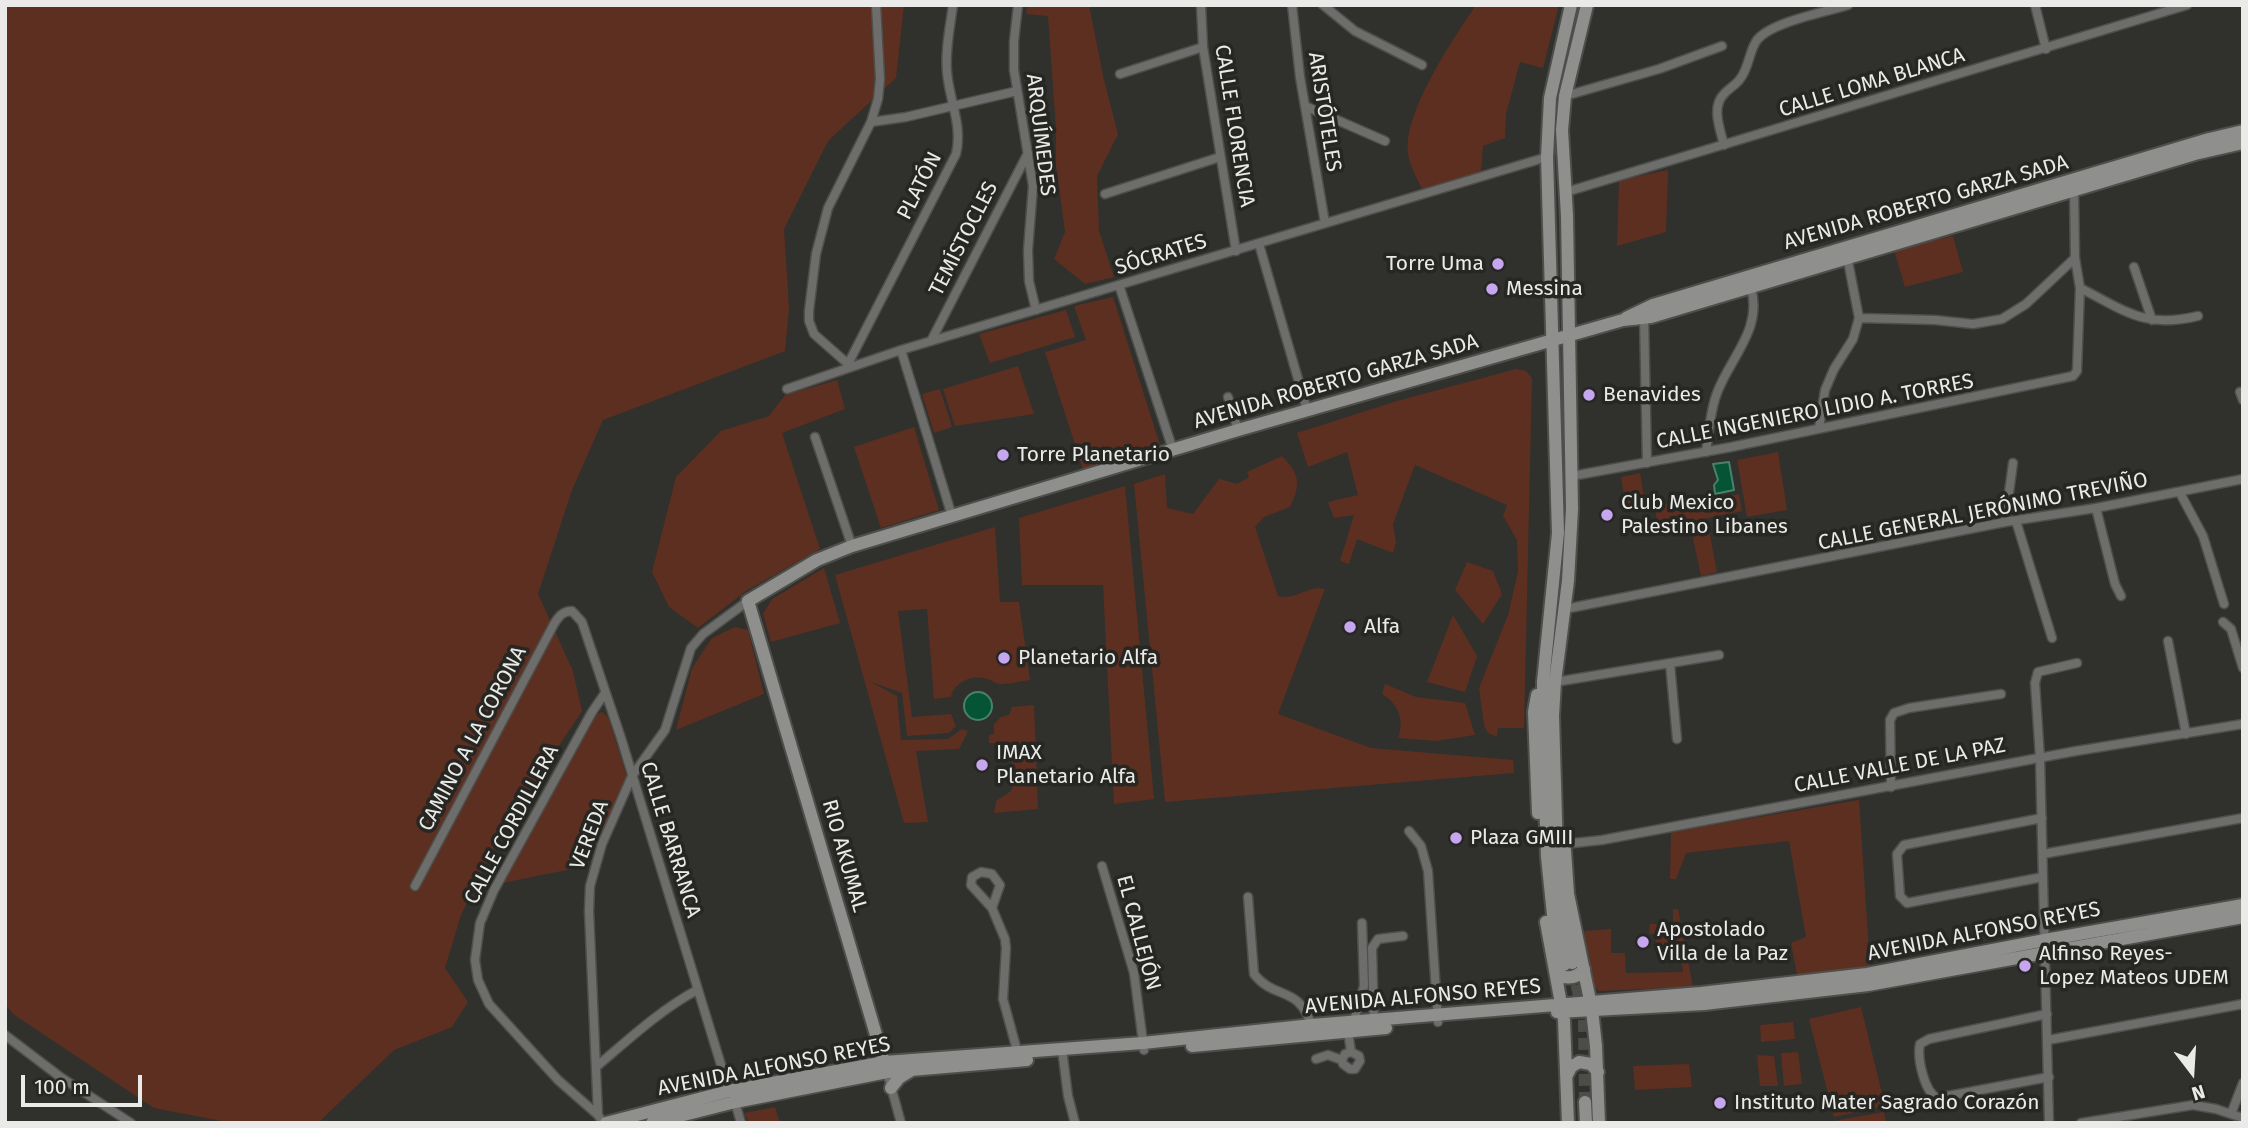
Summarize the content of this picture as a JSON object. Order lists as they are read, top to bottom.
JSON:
{
  "streets": {
    "street": [
      "CALLE LOMA BLANCA",
      "ARISTÓTELES",
      "CALLE FLORENCIA",
      "ARQUÍMEDES",
      "PLATÓN",
      "AVENIDA ROBERTO GARZA SADA",
      "TEMÍSTOCLES",
      "SÓCRATES",
      "CALLE INGENIERO LIDIO A. TORRES",
      "CALLE GENERAL JERÓNIMO TREVIÑO",
      "CAMINO A LA CORONA",
      "CALLE VALLE DE LA PAZ",
      "CALLE CORDILLERA",
      "VEREDA",
      "CALLE BARRANCA",
      "RIO AKUMAL",
      "AVENIDA ALFONSO REYES",
      "EL CALLEJÓN"
    ]
  },
  "crossings": [
    ["ARISTÓTELES", "SÓCRATES"],
    ["CALLE FLORENCIA", "SÓCRATES"],
    ["ARQUÍMEDES", "TEMÍSTOCLES"],
    ["ARQUÍMEDES", "SÓCRATES"],
    ["PLATÓN", "SÓCRATES"],
    ["AVENIDA ROBERTO GARZA SADA", "VEREDA"],
    ["AVENIDA ROBERTO GARZA SADA", "RIO AKUMAL"],
    ["TEMÍSTOCLES", "SÓCRATES"],
    ["CAMINO A LA CORONA", "CALLE BARRANCA"],
    ["CALLE CORDILLERA", "VEREDA"],
    ["CALLE CORDILLERA", "CALLE BARRANCA"],
    ["CALLE CORDILLERA", "AVENIDA ALFONSO REYES"],
    ["VEREDA", "CALLE BARRANCA"],
    ["VEREDA", "RIO AKUMAL"],
    ["VEREDA", "AVENIDA ALFONSO REYES"],
    ["CALLE BARRANCA", "AVENIDA ALFONSO REYES"],
    ["RIO AKUMAL", "AVENIDA ALFONSO REYES"],
    ["AVENIDA ALFONSO REYES", "EL CALLEJÓN"]
  ],
  "places": [
    "Torre Uma",
    "Messina",
    "Benavides",
    "Torre Planetario",
    "Club Mexico Palestino Libanes",
    "Alfa",
    "Planetario Alfa",
    "IMAX Planetario Alfa",
    "Plaza GMIII",
    "Apostolado Villa de la Paz",
    "Alfinso Reyes- Lopez Mateos UDEM",
    "Instituto Mater Sagrado Corazón"
  ],
  "scale_bar": "100 m",
  "north": "bottom"
}
